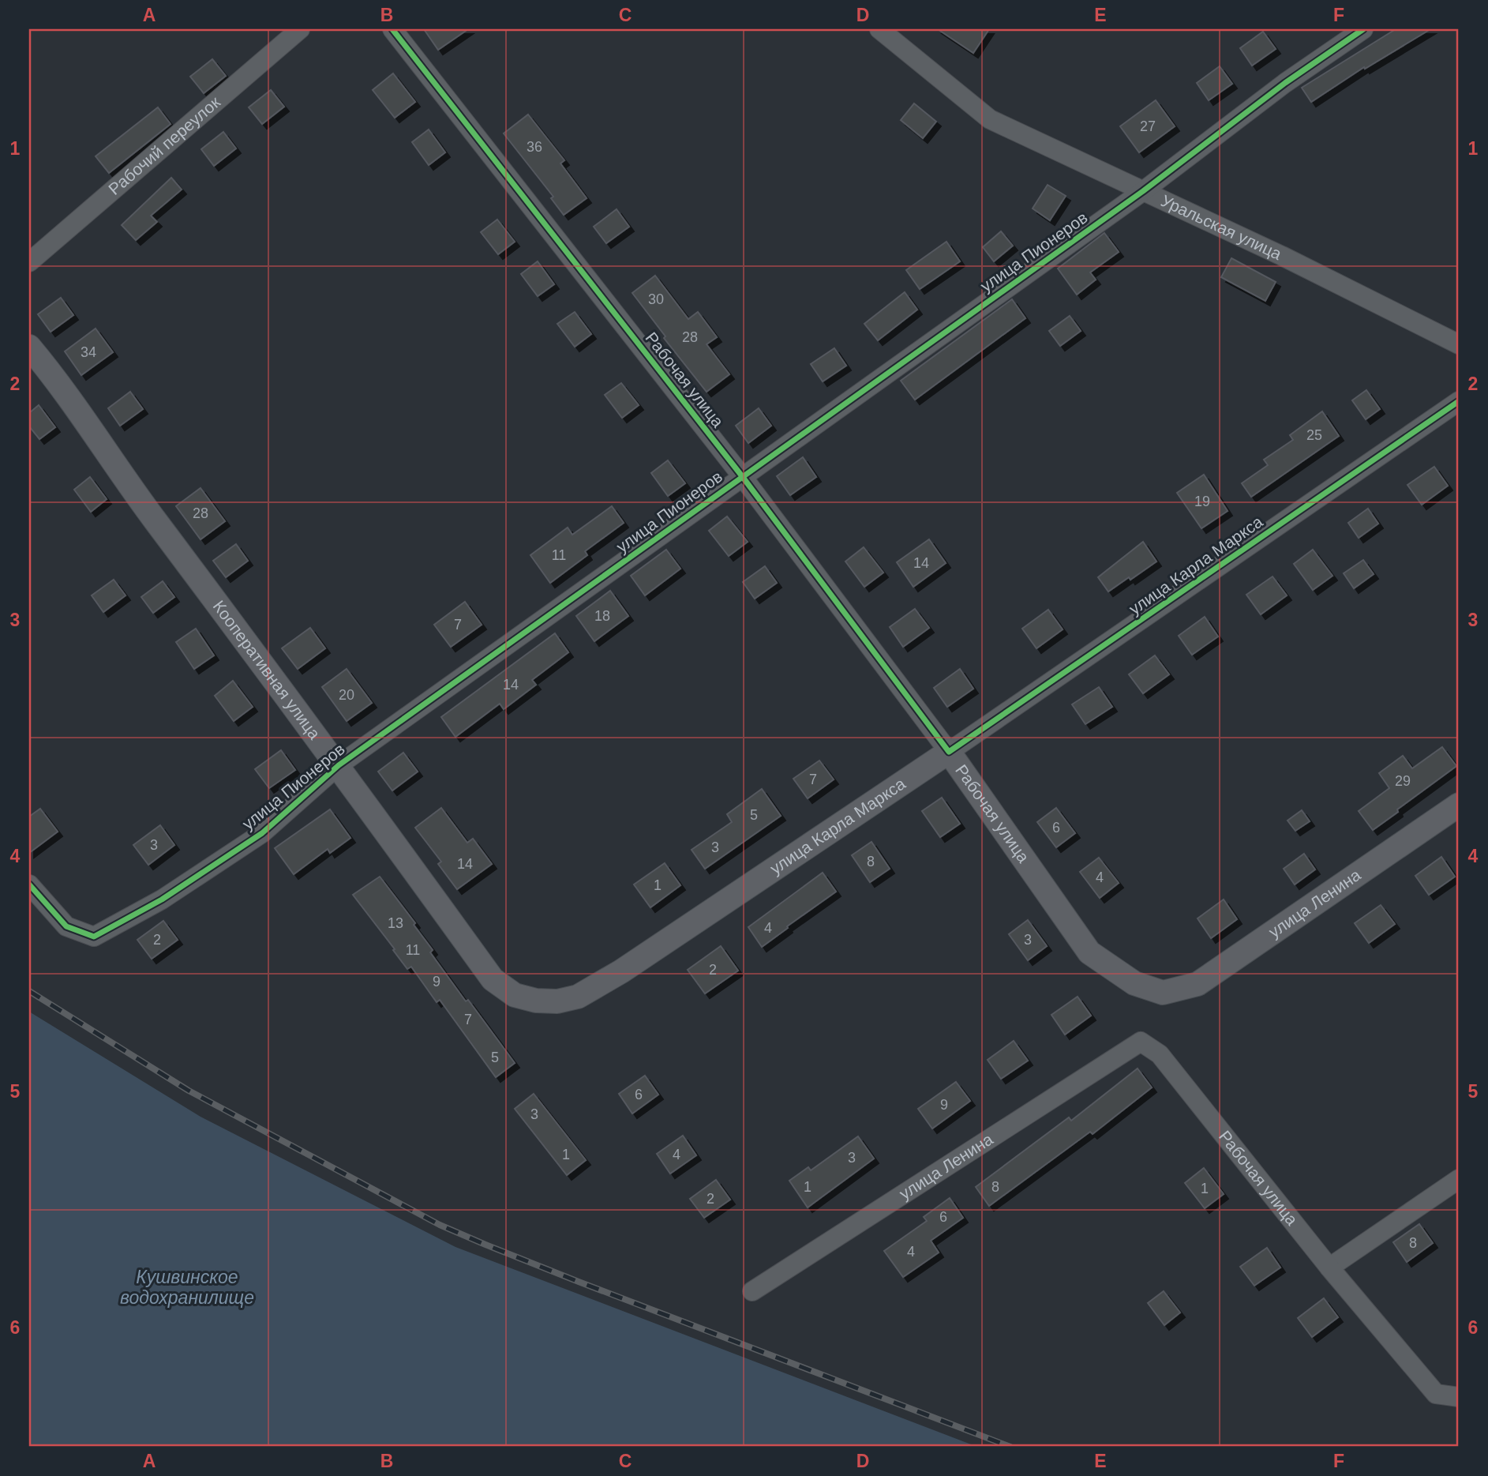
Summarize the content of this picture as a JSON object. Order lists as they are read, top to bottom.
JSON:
{
  "streets": {
    "main road": [
      "Рабочая улица",
      "улица Карла Маркса",
      "Кооперативная улица",
      "улица Ленина"
    ],
    "street": ["Рабочий переулок", "Уральская улица", "улица Пионеров"]
  },
  "crossings": [
    ["Уральская улица", "улица Пионеров"],
    ["улица Пионеров", "Рабочая улица"],
    ["улица Пионеров", "Кооперативная улица"],
    ["Рабочая улица", "улица Карла Маркса"],
    ["Рабочая улица", "улица Ленина"],
    ["улица Карла Маркса", "Кооперативная улица"]
  ],
  "water": ["Кушвинское водохранилище"],
  "house_numbers": [
    "27",
    "36",
    "30",
    "28",
    "34",
    "25",
    "19",
    "28",
    "11",
    "14",
    "18",
    "7",
    "14",
    "20",
    "7",
    "29",
    "5",
    "6",
    "3",
    "3",
    "8",
    "14",
    "4",
    "1",
    "13",
    "4",
    "2",
    "3",
    "11",
    "2",
    "9",
    "7",
    "5",
    "6",
    "9",
    "3",
    "1",
    "4",
    "3",
    "1",
    "8",
    "1",
    "2",
    "6",
    "8",
    "4"
  ],
  "grid": {
    "columns": [
      "A",
      "B",
      "C",
      "D",
      "E",
      "F"
    ],
    "rows": [
      "1",
      "2",
      "3",
      "4",
      "5",
      "6"
    ]
  }
}
